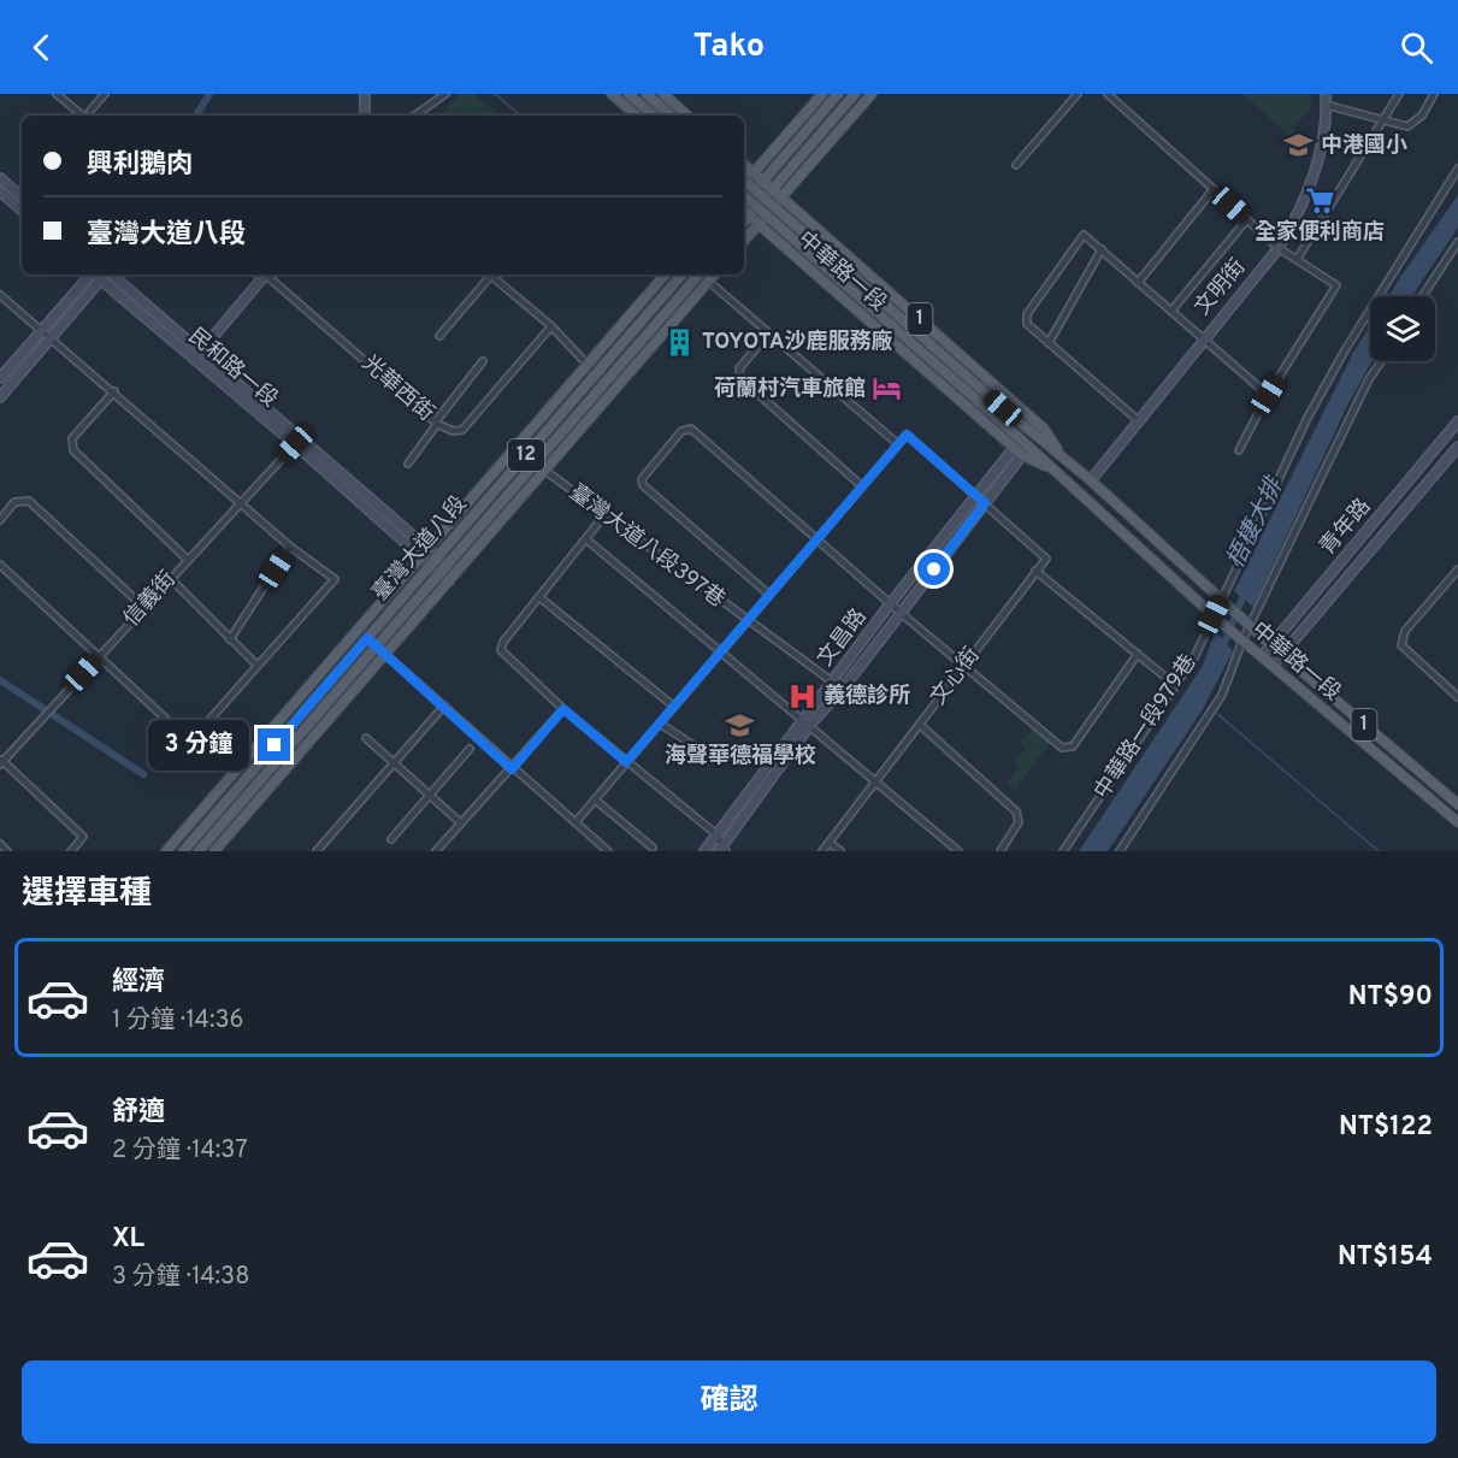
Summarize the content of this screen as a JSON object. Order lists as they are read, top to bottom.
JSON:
{
  "streets": {
    "main road": [
      "中華路一段",
      "1",
      "12",
      "臺灣大道八段"
    ],
    "street": [
      "文明街",
      "民和路一段",
      "光華西街",
      "青年路",
      "臺灣大道八段397巷",
      "信義街",
      "文昌路",
      "文心街",
      "中華路一段979巷"
    ]
  },
  "crossings": [
    ["中華路一段", "文明街"],
    ["中華路一段", "1"],
    ["中華路一段", "青年路"],
    ["中華路一段", "文昌路"],
    ["中華路一段", "中華路一段979巷"],
    ["民和路一段", "臺灣大道八段"],
    ["民和路一段", "信義街"],
    ["臺灣大道八段397巷", "臺灣大道八段"],
    ["臺灣大道八段397巷", "文昌路"]
  ],
  "water": ["梧棲大排"],
  "places": {
    "school or university": ["中港國小", "海聲華德福學校"],
    "supermarket": ["全家便利商店"],
    "building": ["TOYOTA沙鹿服務廠"],
    "hotel": ["荷蘭村汽車旅館"],
    "hospital": ["義德診所"]
  },
  "page": {
    "header": "Tako",
    "banner": ["興利鵝肉", "臺灣大道八段"],
    "bubble": "3 分鐘",
    "heading": "選擇車種",
    "list": [
      {
        "name": "經濟",
        "note": "1 分鐘 · 14:36",
        "value": "NT$90"
      },
      {
        "name": "舒適",
        "note": "2 分鐘 · 14:37",
        "value": "NT$122"
      },
      {
        "name": "XL",
        "note": "3 分鐘 · 14:38",
        "value": "NT$154"
      }
    ],
    "buttons": "確認"
  }
}
